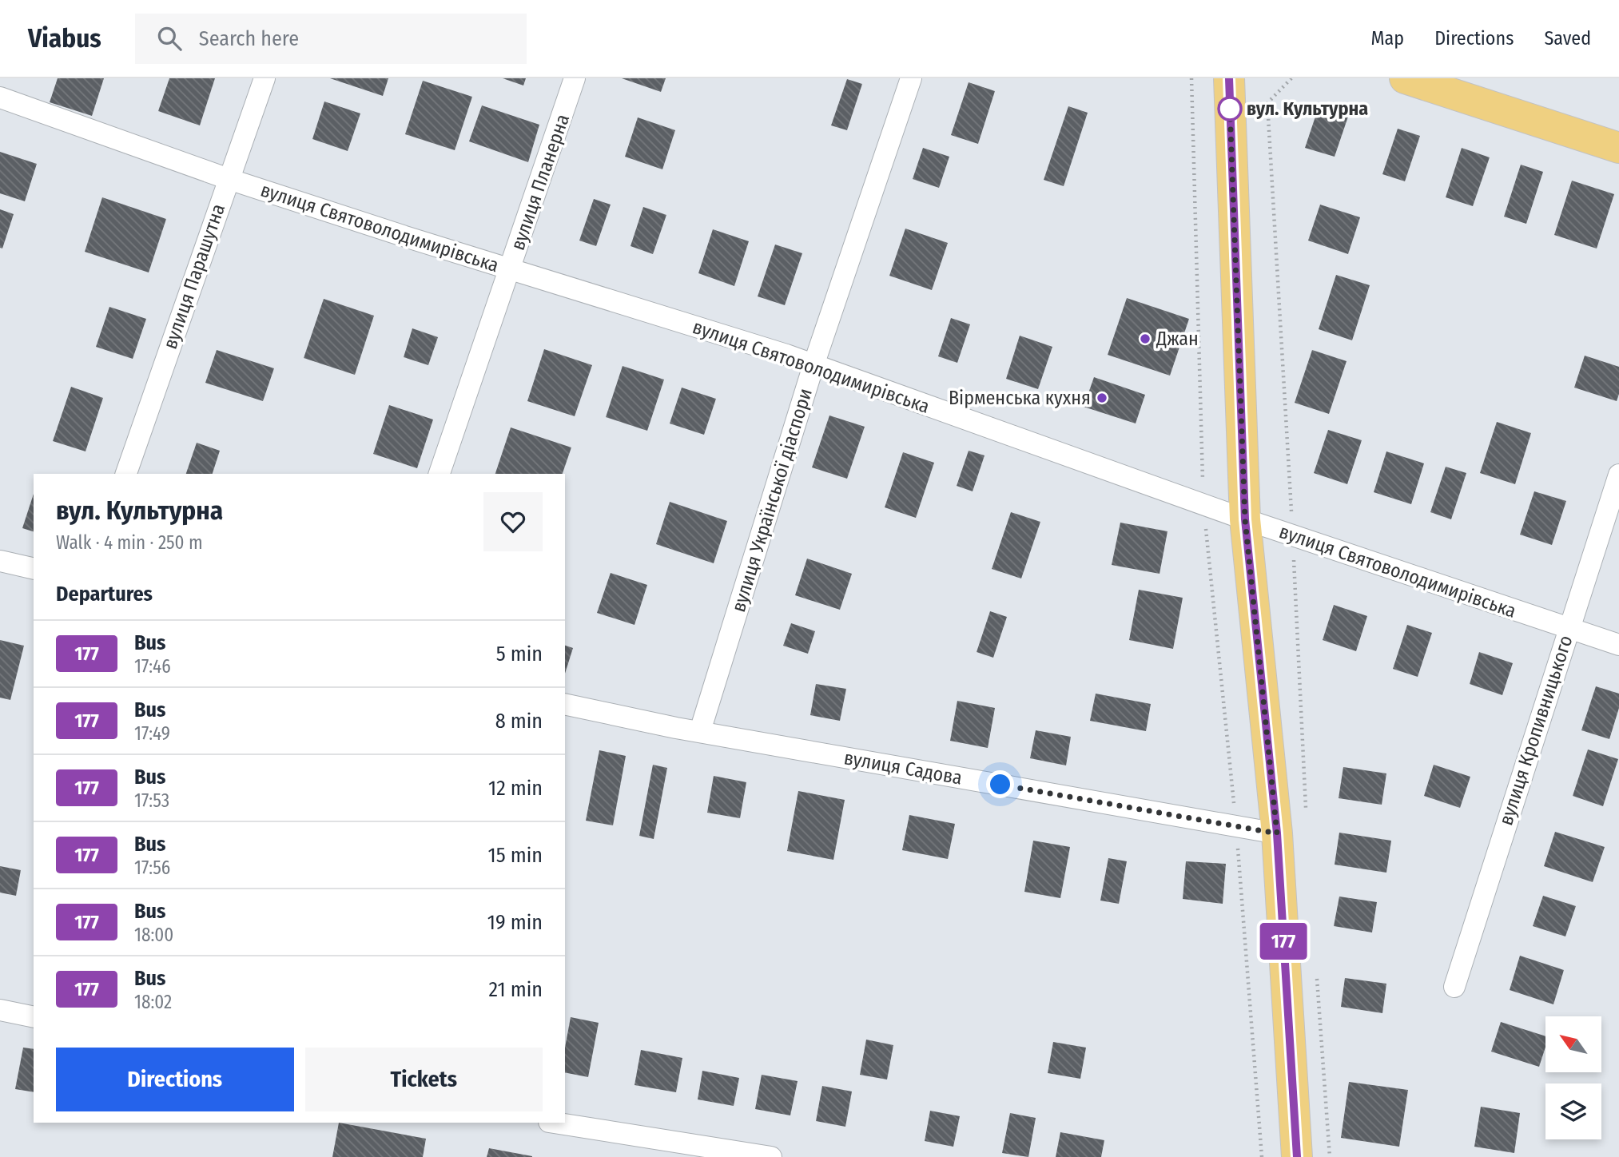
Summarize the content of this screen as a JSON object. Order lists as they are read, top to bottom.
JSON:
{
  "streets": {
    "street": [
      "вулиця Планерна",
      "вулиця Святоволодимирівська",
      "вулиця Парашутна",
      "вулиця Української діаспори",
      "вулиця Кропивницького",
      "вулиця Садова"
    ]
  },
  "crossings": [
    ["вулиця Планерна", "вулиця Святоволодимирівська"],
    ["вулиця Святоволодимирівська", "вулиця Парашутна"],
    ["вулиця Святоволодимирівська", "вулиця Української діаспори"],
    ["вулиця Святоволодимирівська", "вулиця Кропивницького"],
    ["вулиця Української діаспори", "вулиця Садова"]
  ],
  "places": ["вул. Культурна", "Джан", "Вірменська кухня"],
  "lines": ["bus line 177"],
  "north": "top left",
  "page": {
    "header": "Viabus",
    "search": "Search here",
    "nav": ["Map", "Directions", "Saved"],
    "on_map": "177",
    "heading": [
      ["вул. Культурна", "Walk · 4 min · 250 m"],
      "Departures"
    ],
    "list": [
      {
        "mark": "177",
        "name": "Bus",
        "note": "17:46",
        "value": "5 min"
      },
      {
        "mark": "177",
        "name": "Bus",
        "note": "17:49",
        "value": "8 min"
      },
      {
        "mark": "177",
        "name": "Bus",
        "note": "17:53",
        "value": "12 min"
      },
      {
        "mark": "177",
        "name": "Bus",
        "note": "17:56",
        "value": "15 min"
      },
      {
        "mark": "177",
        "name": "Bus",
        "note": "18:00",
        "value": "19 min"
      },
      {
        "mark": "177",
        "name": "Bus",
        "note": "18:02",
        "value": "21 min"
      }
    ],
    "buttons": ["Directions", "Tickets"]
  }
}
